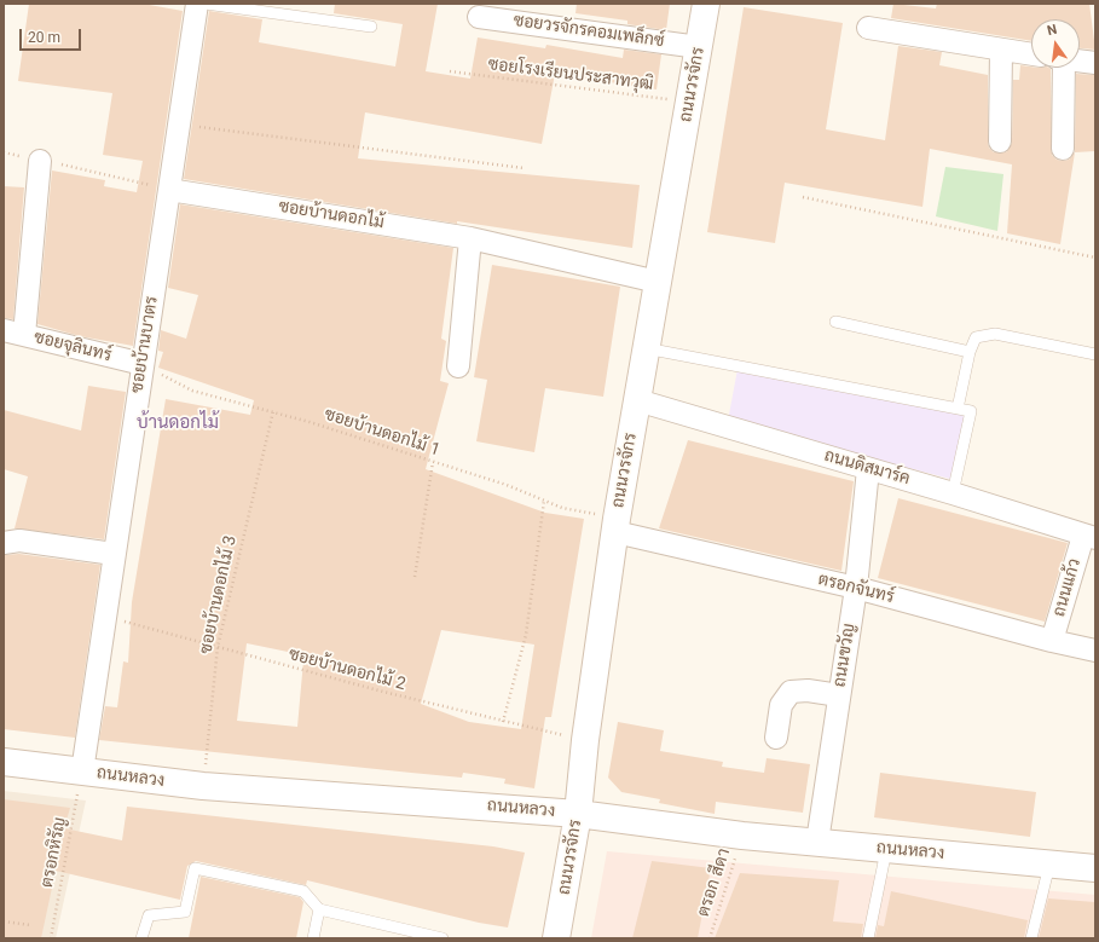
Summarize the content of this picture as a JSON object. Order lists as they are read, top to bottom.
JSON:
{
  "streets": {
    "street": [
      "ซอยวรจักรคอมเพล็กซ์",
      "ถนนวรจักร",
      "ซอยบ้านดอกไม้",
      "ซอยบ้านบาตร",
      "ซอยจุลินทร์",
      "ถนนดิสมาร์ค",
      "ถนนแก้ว",
      "ตรอกจันทร์",
      "ถนนขวัญ",
      "ถนนหลวง"
    ],
    "path": [
      "ซอยโรงเรียนประสาทวุฒิ",
      "ซอยบ้านดอกไม้ 1",
      "ซอยบ้านดอกไม้ 3",
      "ซอยบ้านดอกไม้ 2",
      "ตรอกหิรัญ",
      "ตรอก สีดา"
    ]
  },
  "crossings": [
    ["ซอยวรจักรคอมเพล็กซ์", "ถนนวรจักร"],
    ["ซอยโรงเรียนประสาทวุฒิ", "ถนนวรจักร"],
    ["ถนนวรจักร", "ซอยบ้านดอกไม้"],
    ["ถนนวรจักร", "ซอยบ้านดอกไม้ 1"],
    ["ถนนวรจักร", "ถนนดิสมาร์ค"],
    ["ถนนวรจักร", "ตรอกจันทร์"],
    ["ถนนวรจักร", "ซอยบ้านดอกไม้ 2"],
    ["ถนนวรจักร", "ถนนหลวง"],
    ["ซอยบ้านดอกไม้", "ซอยบ้านบาตร"],
    ["ซอยบ้านบาตร", "ซอยจุลินทร์"],
    ["ซอยบ้านบาตร", "ซอยบ้านดอกไม้ 1"],
    ["ซอยบ้านบาตร", "ซอยบ้านดอกไม้ 2"],
    ["ซอยบ้านบาตร", "ถนนหลวง"],
    ["ซอยบ้านบาตร", "ตรอกหิรัญ"],
    ["ซอยจุลินทร์", "ซอยบ้านดอกไม้ 1"],
    ["ซอยบ้านดอกไม้ 1", "ตรอกจันทร์"],
    ["ซอยบ้านดอกไม้ 1", "ซอยบ้านดอกไม้ 3"],
    ["ถนนดิสมาร์ค", "ถนนแก้ว"],
    ["ถนนดิสมาร์ค", "ถนนขวัญ"],
    ["ถนนแก้ว", "ตรอกจันทร์"],
    ["ตรอกจันทร์", "ถนนขวัญ"],
    ["ซอยบ้านดอกไม้ 3", "ซอยบ้านดอกไม้ 2"],
    ["ซอยบ้านดอกไม้ 3", "ถนนหลวง"],
    ["ถนนขวัญ", "ถนนหลวง"],
    ["ถนนหลวง", "ตรอกหิรัญ"],
    ["ถนนหลวง", "ตรอก สีดา"]
  ],
  "districts": ["บ้านดอกไม้"],
  "scale_bar": "20 m",
  "north": "top"
}
